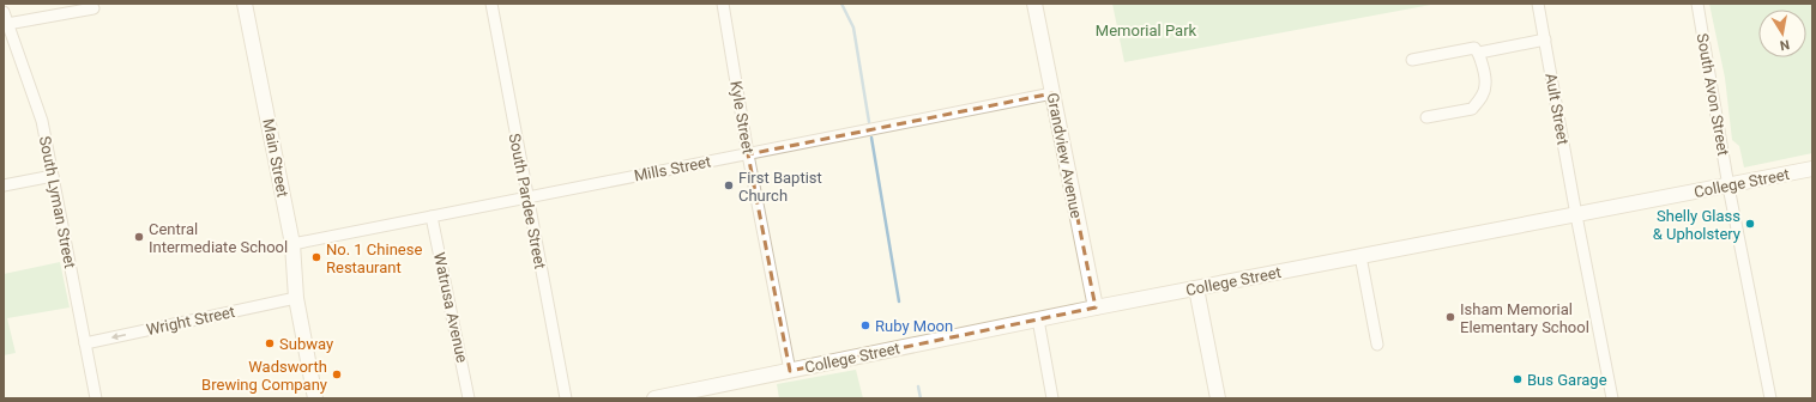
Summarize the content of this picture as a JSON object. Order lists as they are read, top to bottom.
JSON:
{
  "streets": {
    "main road": ["Grandview Avenue", "Main Street", "College Street"],
    "street": [
      "South Avon Street",
      "Ault Street",
      "Kyle Street",
      "Mills Street",
      "South Pardee Street",
      "South Lyman Street",
      "Watrusa Avenue",
      "Wright Street"
    ]
  },
  "crossings": [
    ["South Avon Street", "College Street"],
    ["Ault Street", "College Street"],
    ["Kyle Street", "Mills Street"],
    ["Kyle Street", "College Street"],
    ["Grandview Avenue", "Mills Street"],
    ["Grandview Avenue", "College Street"],
    ["Main Street", "Mills Street"],
    ["Main Street", "Wright Street"],
    ["Mills Street", "South Pardee Street"],
    ["Mills Street", "Watrusa Avenue"],
    ["South Lyman Street", "Wright Street"]
  ],
  "one_way": ["Wright Street"],
  "parks": ["Memorial Park"],
  "places": [
    "First Baptist Church",
    "Shelly Glass & Upholstery",
    "Central Intermediate School",
    "No. 1 Chinese Restaurant",
    "Isham Memorial Elementary School",
    "Ruby Moon",
    "Subway",
    "Wadsworth Brewing Company",
    "Bus Garage"
  ],
  "north": "bottom"
}
